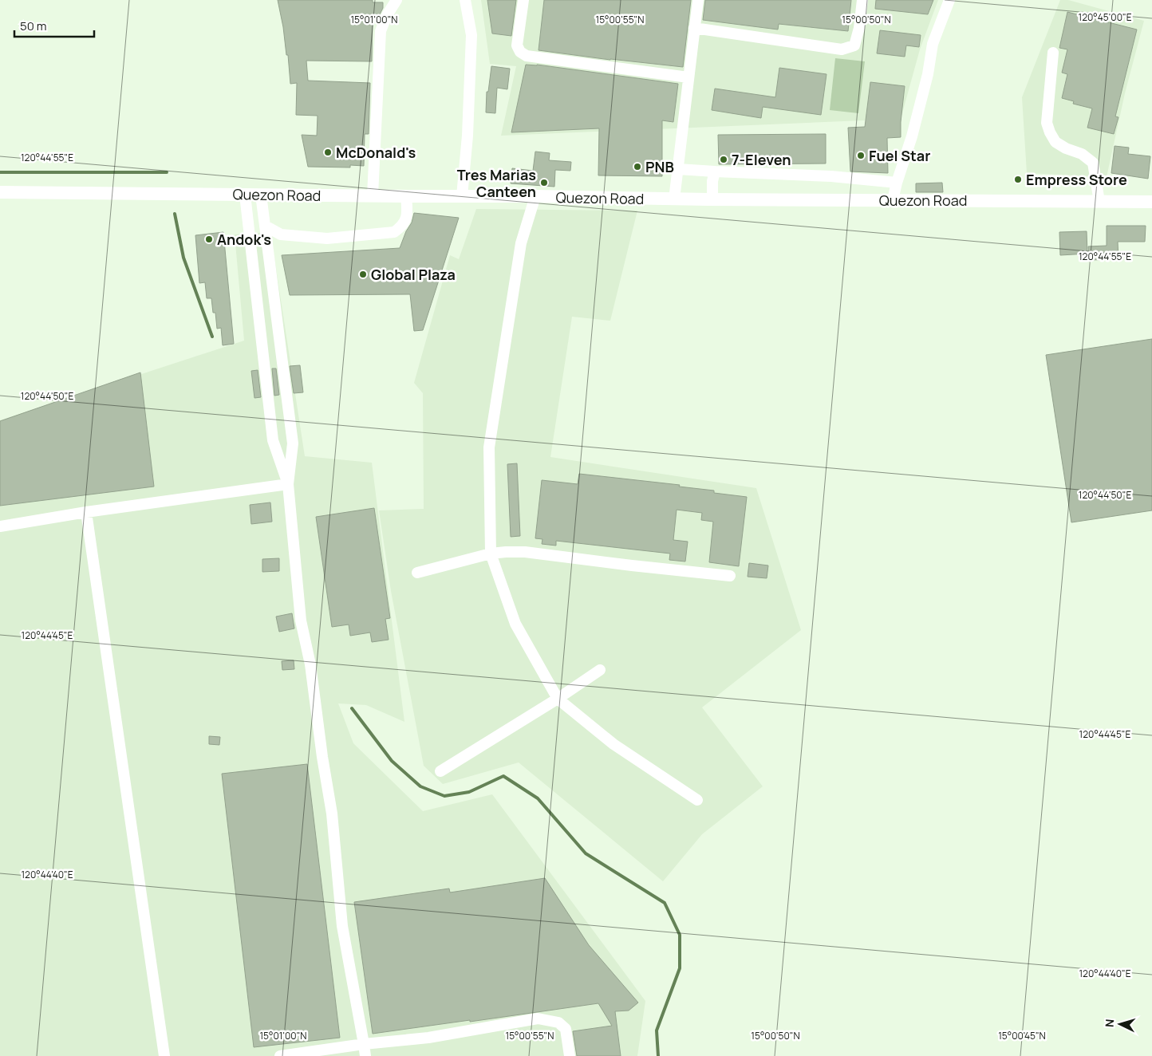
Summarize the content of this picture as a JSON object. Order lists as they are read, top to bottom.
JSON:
{
  "streets": {
    "main road": ["Quezon Road"]
  },
  "places": [
    "McDonald's",
    "Fuel Star",
    "7-Eleven",
    "PNB",
    "Empress Store",
    "Tres Marias Canteen",
    "Andok's",
    "Global Plaza"
  ],
  "scale_bar": "50 m",
  "north": "left",
  "coordinates": [
    "120°45'00\"E",
    "15°01'00\"N",
    "15°00'55\"N",
    "15°00'50\"N",
    "120°44'55\"E",
    "120°44'50\"E",
    "120°44'45\"E",
    "120°44'40\"E",
    "15°00'45\"N"
  ]
}
